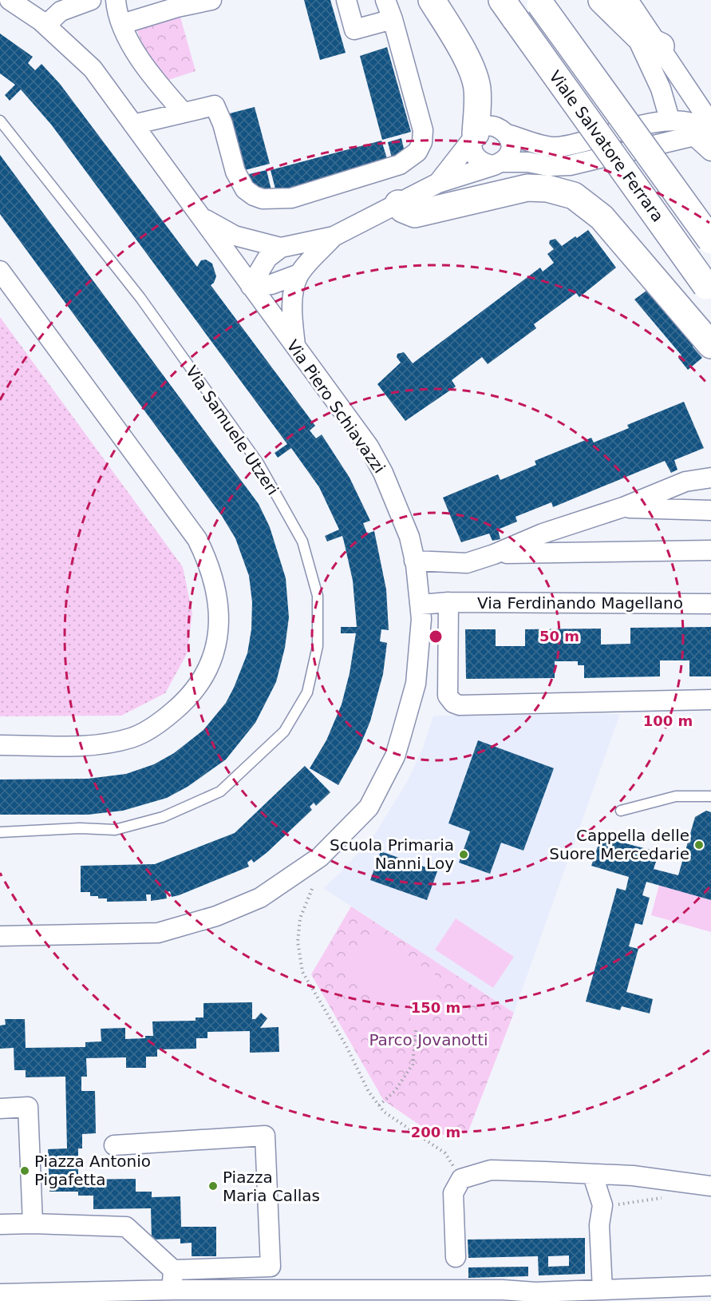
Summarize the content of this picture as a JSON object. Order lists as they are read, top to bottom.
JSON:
{
  "streets": {
    "highway": ["Viale Salvatore Ferrara"],
    "street": ["Via Piero Schiavazzi", "Via Ferdinando Magellano"],
    "lane": ["Via Samuele Utzeri"]
  },
  "crossings": [
    ["Via Piero Schiavazzi", "Via Ferdinando Magellano"]
  ],
  "parks": ["Parco Jovanotti"],
  "places": [
    "Cappella delle Suore Mercedarie",
    "Scuola Primaria Nanni Loy",
    "Piazza Antonio Pigafetta",
    "Piazza Maria Callas"
  ],
  "rings": [
    "50 m",
    "100 m",
    "150 m",
    "200 m"
  ]
}
